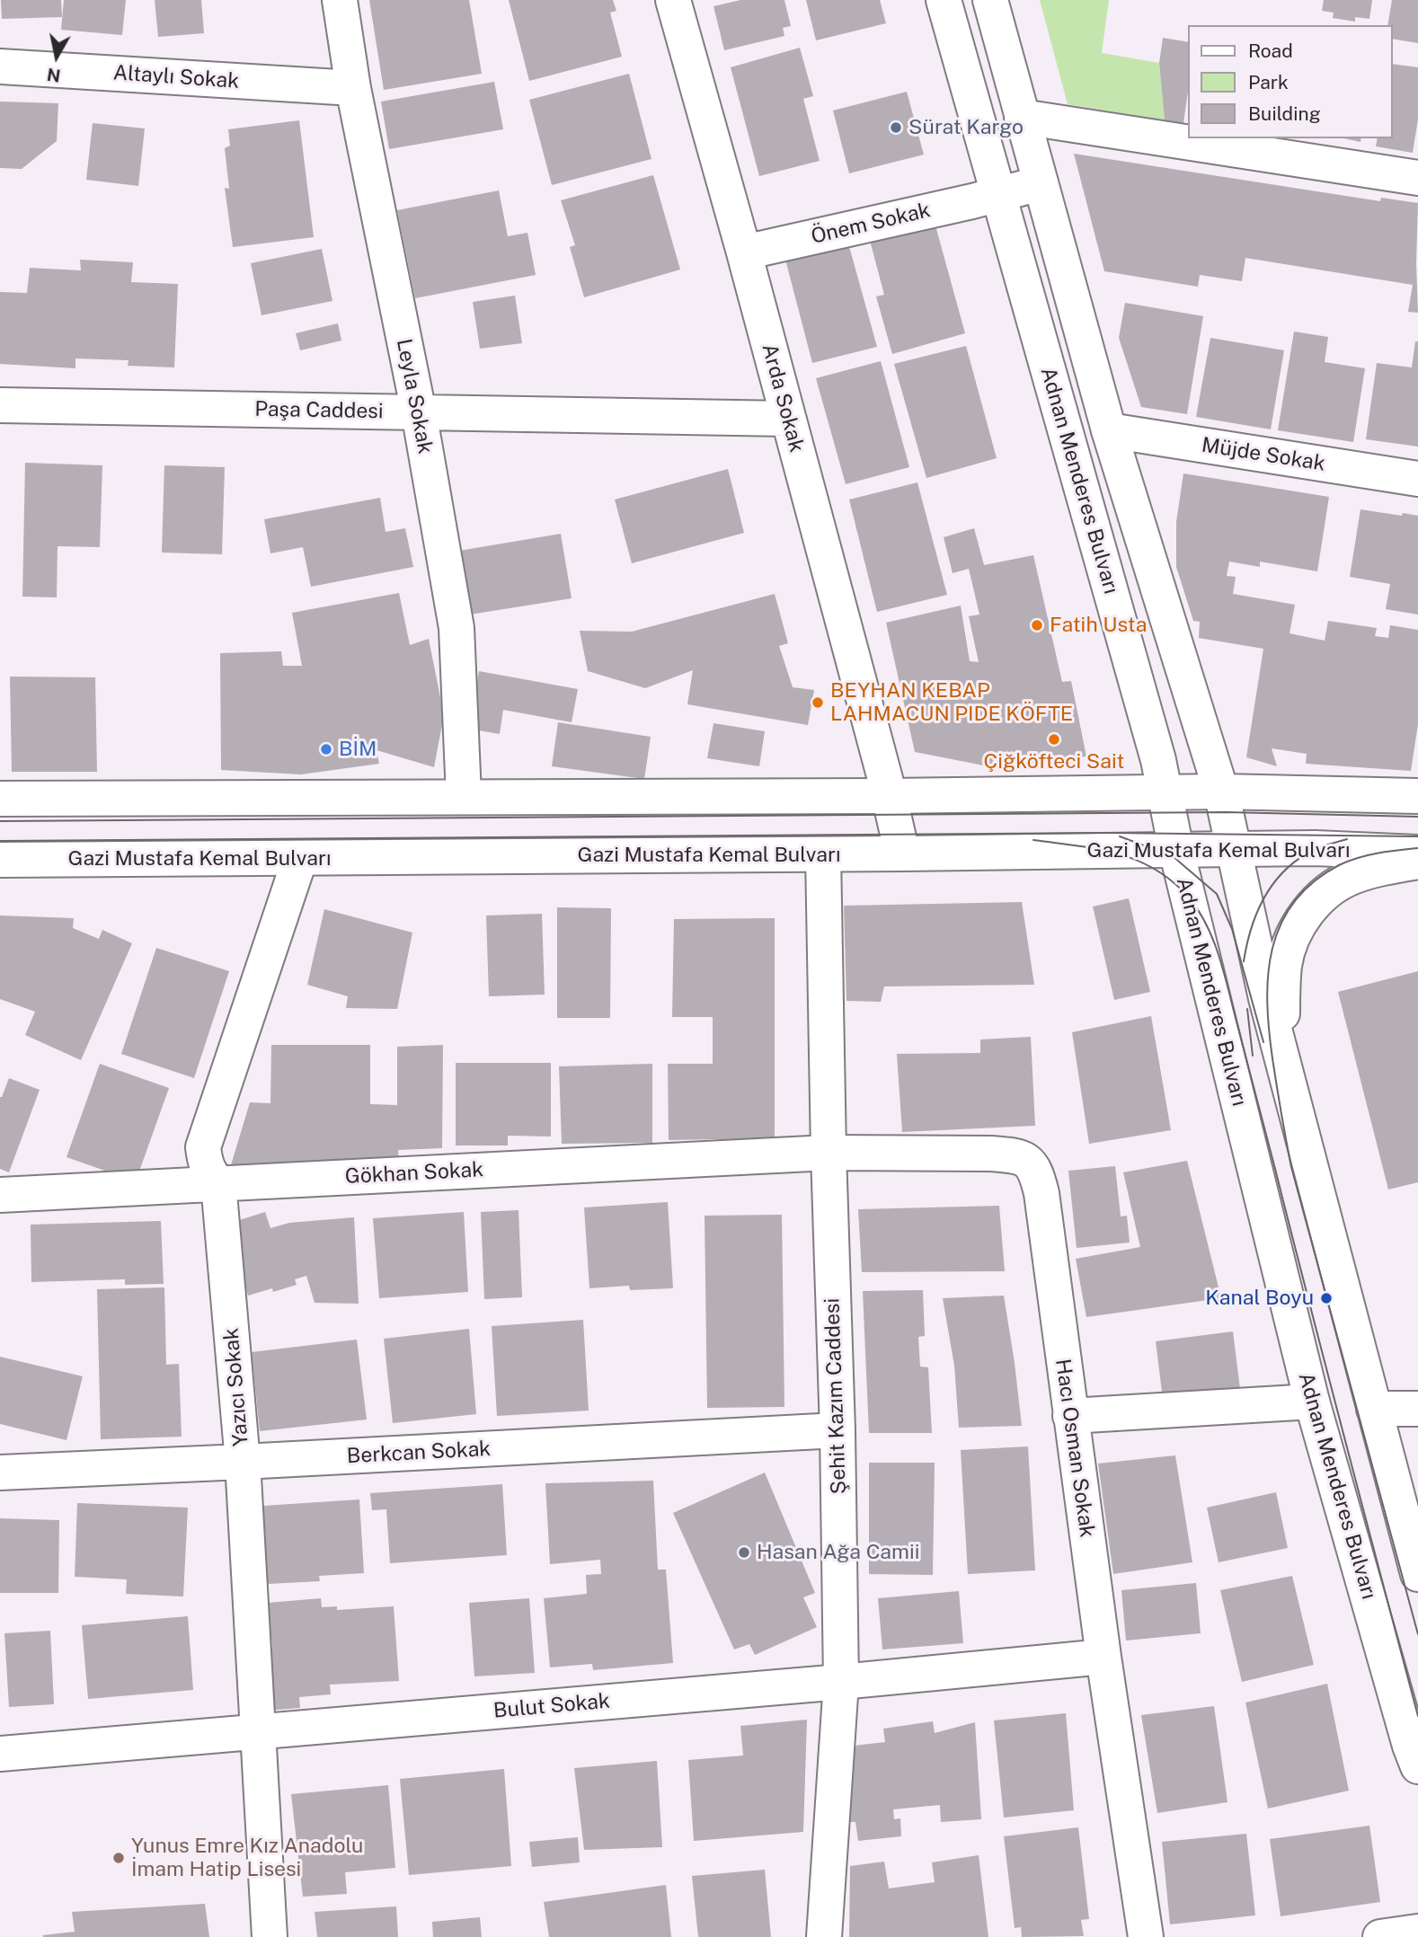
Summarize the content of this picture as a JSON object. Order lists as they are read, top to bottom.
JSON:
{
  "streets": {
    "street": [
      "Altaylı Sokak",
      "Önem Sokak",
      "Leyla Sokak",
      "Arda Sokak",
      "Paşa Caddesi",
      "Müjde Sokak",
      "Adnan Menderes Bulvarı",
      "Gazi Mustafa Kemal Bulvarı",
      "Gökhan Sokak",
      "Yazıcı Sokak",
      "Şehit Kazım Caddesi",
      "Hacı Osman Sokak",
      "Berkcan Sokak",
      "Bulut Sokak"
    ]
  },
  "crossings": [
    ["Altaylı Sokak", "Leyla Sokak"],
    ["Önem Sokak", "Arda Sokak"],
    ["Önem Sokak", "Adnan Menderes Bulvarı"],
    ["Leyla Sokak", "Paşa Caddesi"],
    ["Arda Sokak", "Paşa Caddesi"],
    ["Arda Sokak", "Gazi Mustafa Kemal Bulvarı"],
    ["Müjde Sokak", "Adnan Menderes Bulvarı"],
    ["Adnan Menderes Bulvarı", "Gazi Mustafa Kemal Bulvarı"],
    ["Gazi Mustafa Kemal Bulvarı", "Yazıcı Sokak"],
    ["Gazi Mustafa Kemal Bulvarı", "Şehit Kazım Caddesi"],
    ["Gökhan Sokak", "Yazıcı Sokak"],
    ["Gökhan Sokak", "Şehit Kazım Caddesi"],
    ["Gökhan Sokak", "Hacı Osman Sokak"],
    ["Yazıcı Sokak", "Berkcan Sokak"],
    ["Yazıcı Sokak", "Bulut Sokak"],
    ["Şehit Kazım Caddesi", "Hacı Osman Sokak"],
    ["Şehit Kazım Caddesi", "Berkcan Sokak"],
    ["Şehit Kazım Caddesi", "Bulut Sokak"],
    ["Hacı Osman Sokak", "Bulut Sokak"]
  ],
  "places": [
    "Sürat Kargo",
    "Fatih Usta",
    "BEYHAN KEBAP LAHMACUN PIDE KÖFTE",
    "Çiğköfteci Sait",
    "BİM",
    "Kanal Boyu",
    "Hasan Ağa Camii",
    "Yunus Emre Kız Anadolu İmam Hatip Lisesi"
  ],
  "legend": ["Road", "Park", "Building"],
  "north": "bottom"
}
